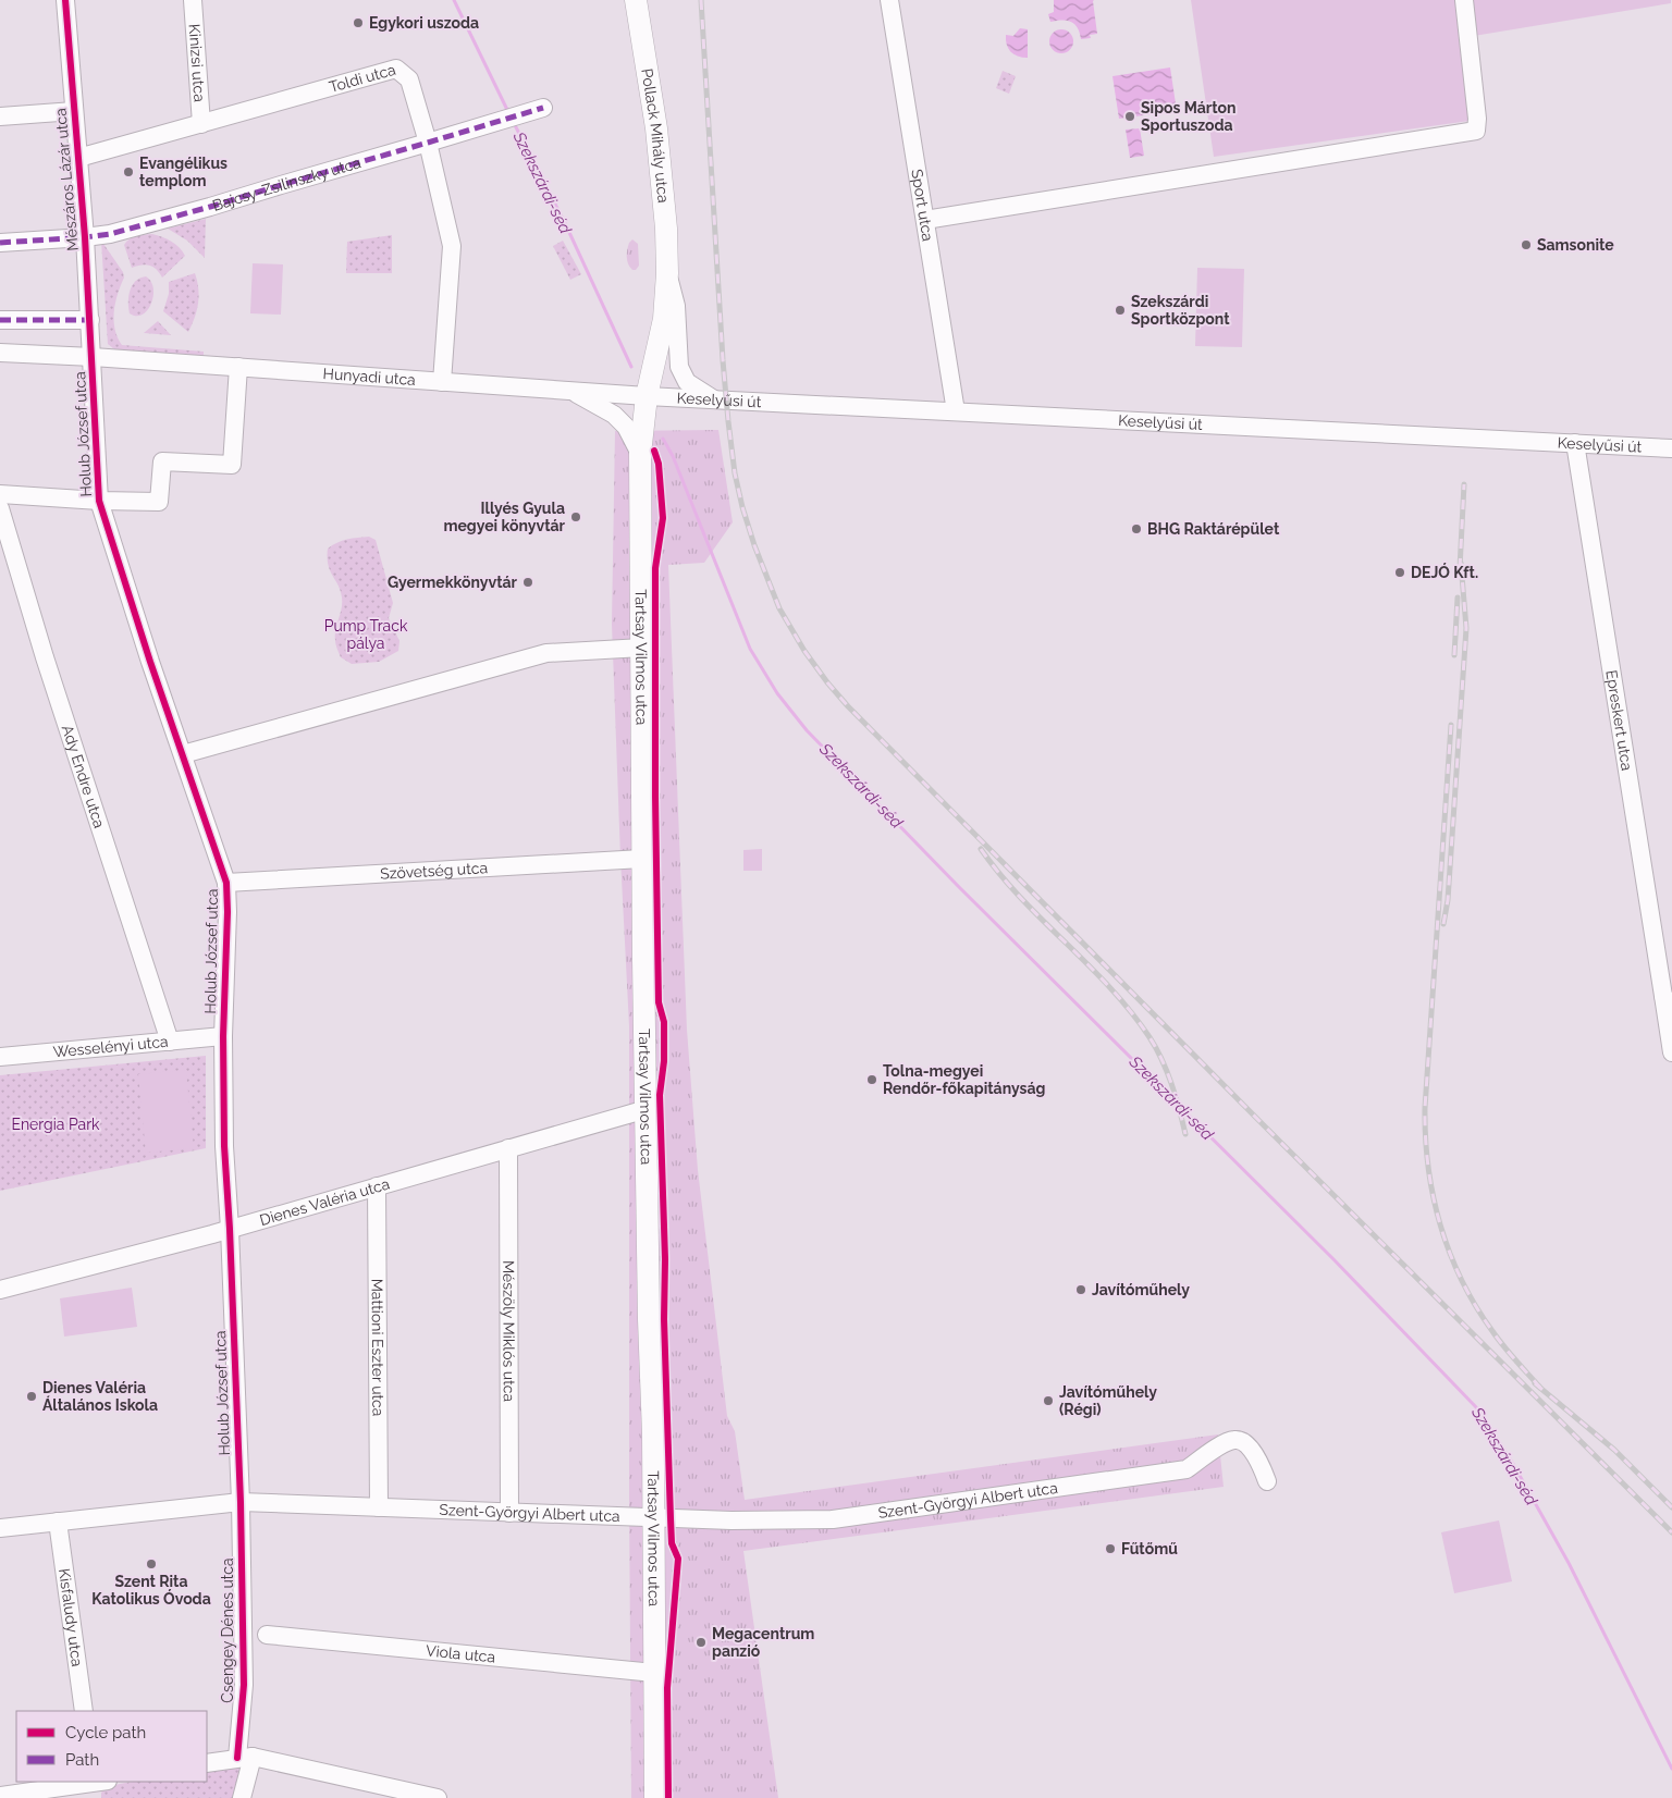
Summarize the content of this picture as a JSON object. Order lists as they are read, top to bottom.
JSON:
{
  "streets": {
    "main road": ["Pollack Mihály utca", "Tartsay Vilmos utca"],
    "street": [
      "Kinizsi utca",
      "Toldi utca",
      "Mészáros Lázár utca",
      "Bajcsy-Zsilinszky utca",
      "Sport utca",
      "Hunyadi utca",
      "Keselyűsi út",
      "Holub József utca",
      "Epreskert utca",
      "Ady Endre utca",
      "Szövetség utca",
      "Wesselényi utca",
      "Dienes Valéria utca",
      "Mészöly Miklós utca",
      "Mattioni Eszter utca",
      "Szent-Györgyi Albert utca",
      "Kisfaludy utca",
      "Csengey Dénes utca",
      "Viola utca"
    ]
  },
  "crossings": [
    ["Kinizsi utca", "Toldi utca"],
    ["Toldi utca", "Mészáros Lázár utca"],
    ["Toldi utca", "Bajcsy-Zsilinszky utca"],
    ["Toldi utca", "Hunyadi utca"],
    ["Pollack Mihály utca", "Hunyadi utca"],
    ["Pollack Mihály utca", "Keselyűsi út"],
    ["Pollack Mihály utca", "Tartsay Vilmos utca"],
    ["Mészáros Lázár utca", "Bajcsy-Zsilinszky utca"],
    ["Mészáros Lázár utca", "Hunyadi utca"],
    ["Mészáros Lázár utca", "Holub József utca"],
    ["Sport utca", "Keselyűsi út"],
    ["Hunyadi utca", "Keselyűsi út"],
    ["Hunyadi utca", "Holub József utca"],
    ["Hunyadi utca", "Tartsay Vilmos utca"],
    ["Keselyűsi út", "Tartsay Vilmos utca"],
    ["Keselyűsi út", "Epreskert utca"],
    ["Holub József utca", "Szövetség utca"],
    ["Holub József utca", "Wesselényi utca"],
    ["Holub József utca", "Dienes Valéria utca"],
    ["Holub József utca", "Szent-Györgyi Albert utca"],
    ["Holub József utca", "Csengey Dénes utca"],
    ["Tartsay Vilmos utca", "Szövetség utca"],
    ["Tartsay Vilmos utca", "Dienes Valéria utca"],
    ["Tartsay Vilmos utca", "Szent-Györgyi Albert utca"],
    ["Tartsay Vilmos utca", "Viola utca"],
    ["Ady Endre utca", "Wesselényi utca"],
    ["Dienes Valéria utca", "Mészöly Miklós utca"],
    ["Dienes Valéria utca", "Mattioni Eszter utca"],
    ["Mészöly Miklós utca", "Szent-Györgyi Albert utca"],
    ["Mattioni Eszter utca", "Szent-Györgyi Albert utca"],
    ["Szent-Györgyi Albert utca", "Kisfaludy utca"],
    ["Szent-Györgyi Albert utca", "Csengey Dénes utca"]
  ],
  "water": ["Szekszárdi-séd"],
  "parks": ["Pump Track pálya", "Energia Park"],
  "places": [
    "Egykori uszoda",
    "Sipos Márton Sportuszoda",
    "Evangélikus templom",
    "Samsonite",
    "Szekszárdi Sportközpont",
    "Illyés Gyula megyei könyvtár",
    "BHG Raktárépület",
    "DEJÓ Kft.",
    "Gyermekkönyvtár",
    "Tolna-megyei Rendőr-főkapitányság",
    "Javítóműhely",
    "Dienes Valéria Általános Iskola",
    "Javítóműhely (Régi)",
    "Fűtőmű",
    "Szent Rita Katolikus Óvoda",
    "Megacentrum panzió"
  ],
  "legend": ["Cycle path", "Path"]
}
